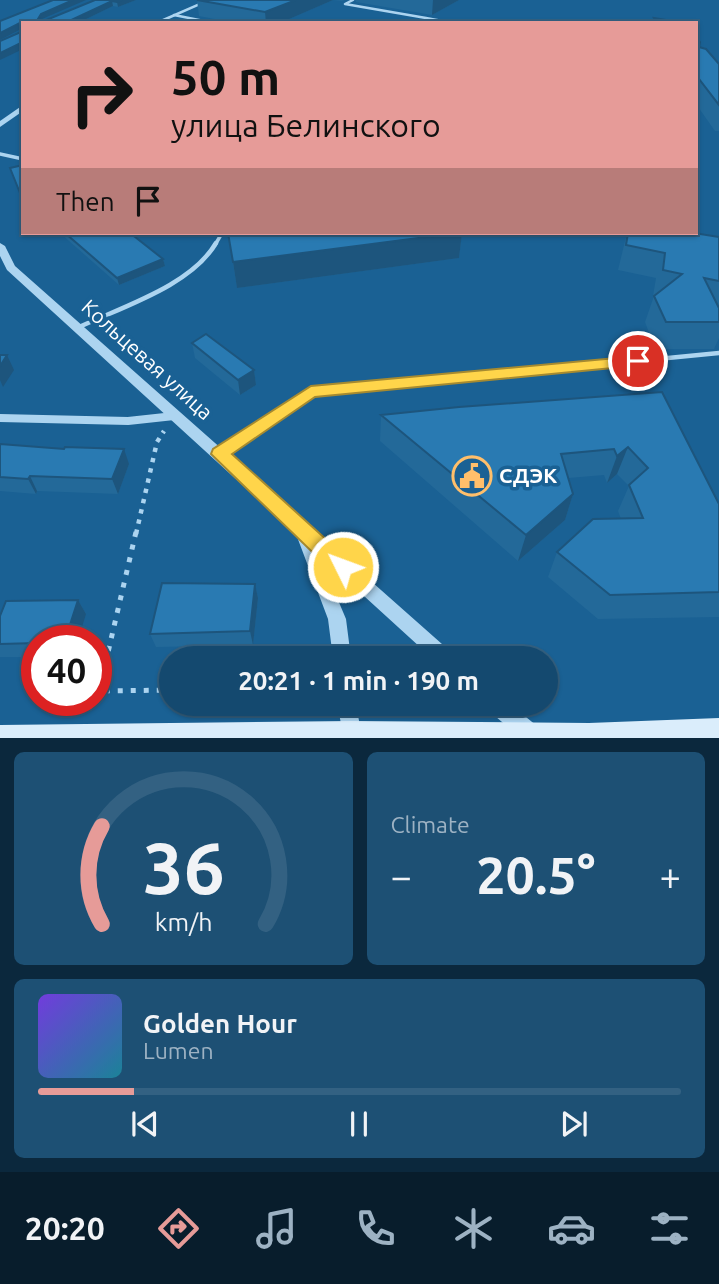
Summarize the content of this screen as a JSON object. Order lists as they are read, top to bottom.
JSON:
{
  "streets": {
    "street": ["Кольцевая улица"]
  },
  "places": {
    "public building": ["СДЭК"]
  },
  "page": {
    "turn": ["50 m", "улица Белинского"],
    "then": "Then",
    "limit": "40",
    "trip": "20:21 · 1 min · 190 m",
    "tile": "Climate",
    "heat": ["−", "20.5°", "+"],
    "song": ["Golden Hour", "Lumen"],
    "tabs": "20:20",
    "gauge": ["36", "km/h"]
  }
}
